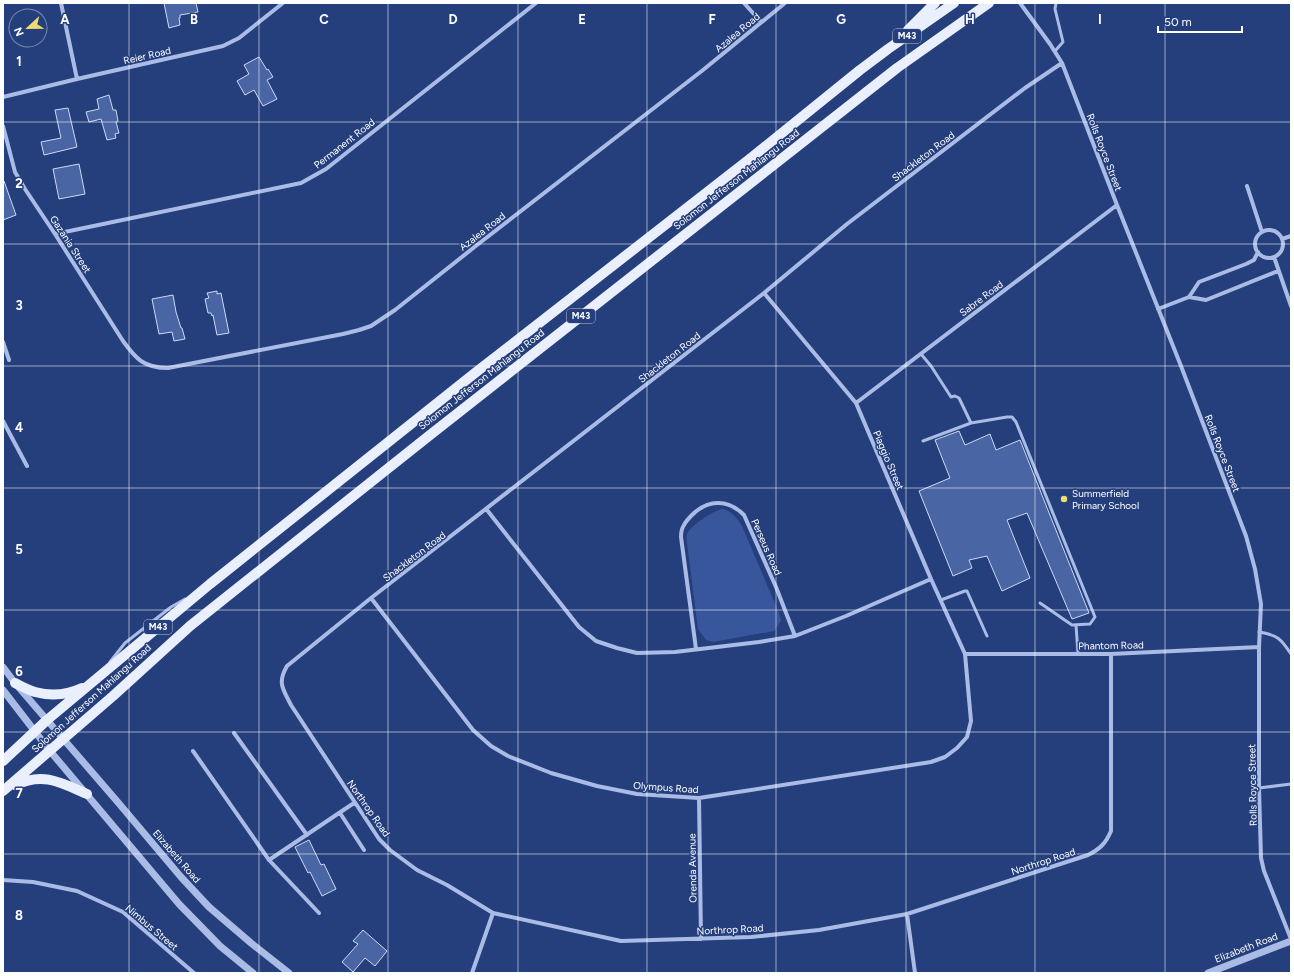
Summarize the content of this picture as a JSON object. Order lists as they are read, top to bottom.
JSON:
{
  "streets": {
    "main road": ["M43", "Solomon Jefferson Mahlangu Road"],
    "street": [
      "Azalea Road",
      "Reier Road",
      "Permanent Road",
      "Rolls Royce Street",
      "Shackleton Road",
      "Gazania Street",
      "Sabre Road",
      "Piaggio Street",
      "Perseus Road",
      "Phantom Road",
      "Olympus Road",
      "Northrop Road",
      "Elizabeth Road",
      "Orenda Avenue",
      "Nimbus Street"
    ]
  },
  "crossings": [
    ["Azalea Road", "Gazania Street"],
    ["Permanent Road", "Gazania Street"],
    ["Rolls Royce Street", "Shackleton Road"],
    ["Rolls Royce Street", "Sabre Road"],
    ["Rolls Royce Street", "Phantom Road"],
    ["Rolls Royce Street", "Elizabeth Road"],
    ["Shackleton Road", "Piaggio Street"],
    ["Shackleton Road", "Olympus Road"],
    ["Shackleton Road", "Northrop Road"],
    ["Solomon Jefferson Mahlangu Road", "Elizabeth Road"],
    ["Sabre Road", "Piaggio Street"],
    ["Piaggio Street", "Phantom Road"],
    ["Piaggio Street", "Olympus Road"],
    ["Phantom Road", "Olympus Road"],
    ["Phantom Road", "Northrop Road"],
    ["Olympus Road", "Orenda Avenue"],
    ["Northrop Road", "Orenda Avenue"]
  ],
  "places": ["Summerfield Primary School"],
  "scale_bar": "50 m",
  "north": "left",
  "grid": {
    "columns": [
      "A",
      "B",
      "C",
      "D",
      "E",
      "F",
      "G",
      "H",
      "I"
    ],
    "rows": [
      "1",
      "2",
      "3",
      "4",
      "5",
      "6",
      "7",
      "8"
    ]
  }
}
